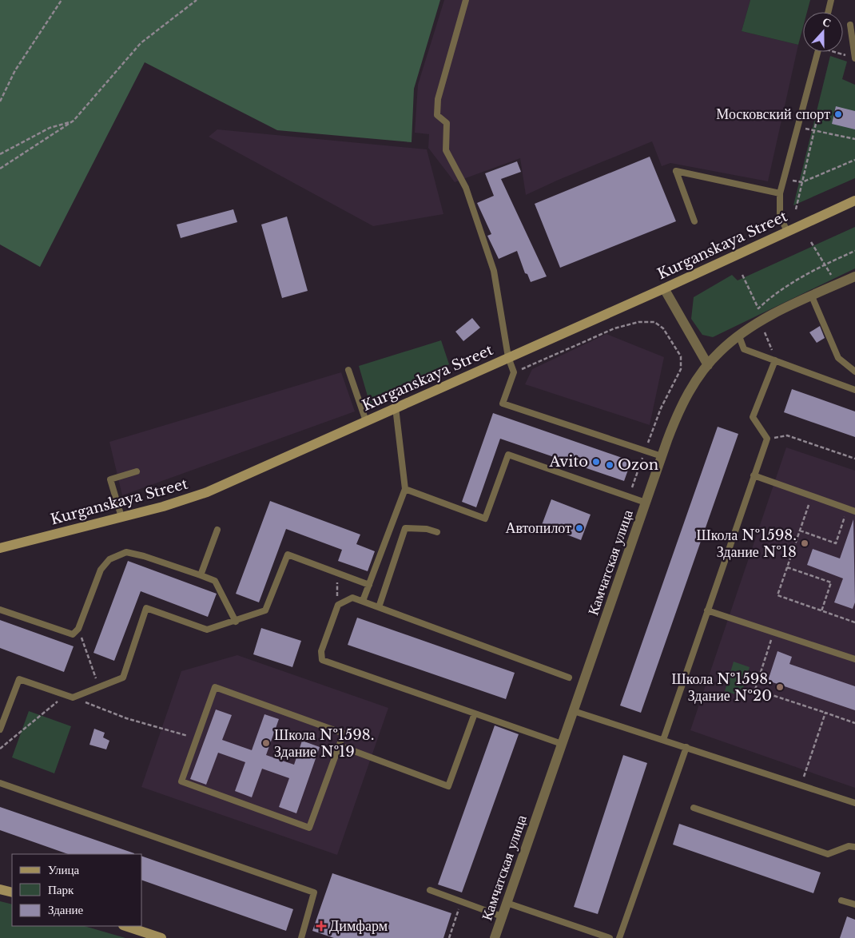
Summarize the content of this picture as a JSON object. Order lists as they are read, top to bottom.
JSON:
{
  "streets": {
    "street": ["Kurganskaya Street", "Камчатская улица"]
  },
  "places": {
    "other": [
      "Московский спорт",
      "Avito",
      "Ozon",
      "Автопилот",
      "Школа №1598. Здание №18",
      "Школа №1598. Здание №20",
      "Школа №1598. Здание №19"
    ],
    "health": ["Димфарм"]
  },
  "legend": ["Улица", "Парк", "Здание"],
  "north": "top"
}
